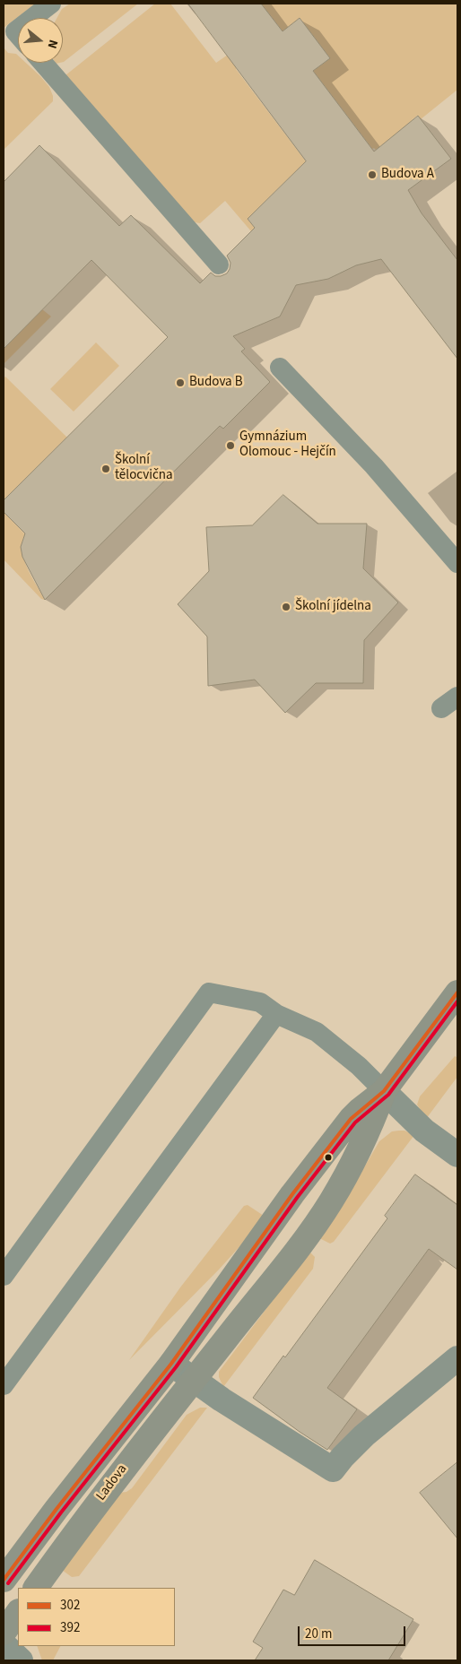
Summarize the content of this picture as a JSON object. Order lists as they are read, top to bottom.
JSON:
{
  "streets": {
    "main road": ["Ladova"]
  },
  "places": [
    "Budova A",
    "Budova B",
    "Gymnázium Olomouc - Hejčín",
    "Školní tělocvična",
    "Školní jídelna"
  ],
  "lines": ["transit line 302", "transit line 392"],
  "legend": ["302", "392"],
  "scale_bar": "20 m",
  "north": "right"
}
